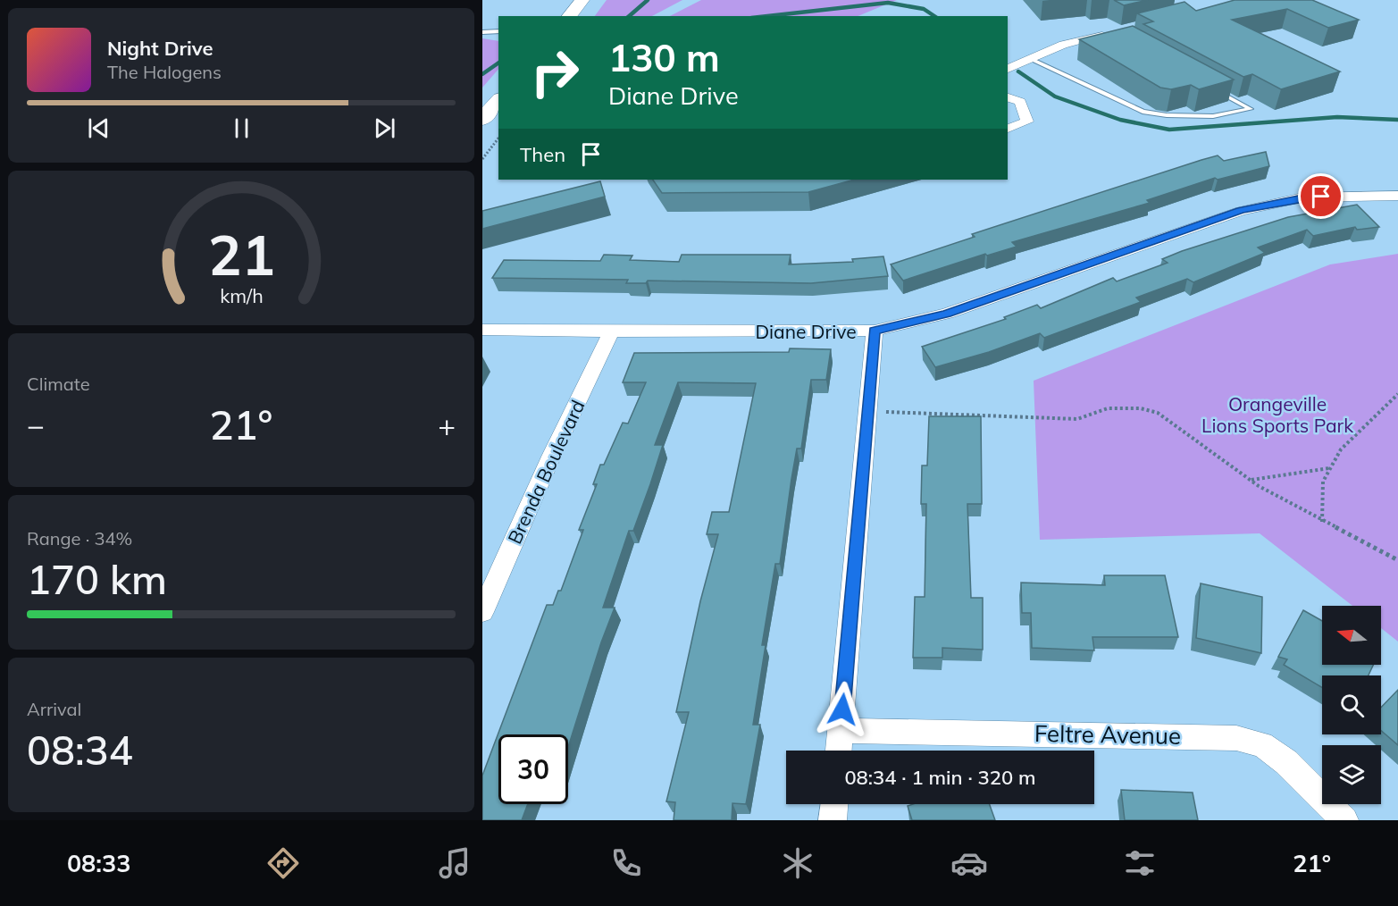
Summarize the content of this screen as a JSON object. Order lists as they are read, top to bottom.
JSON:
{
  "streets": {
    "street": ["Diane Drive", "Brenda Boulevard", "Feltre Avenue"]
  },
  "crossings": [
    ["Diane Drive", "Brenda Boulevard"]
  ],
  "parks": ["Orangeville Lions Sports Park"],
  "north": "left",
  "page": {
    "turn": ["130 m", "Diane Drive"],
    "song": ["Night Drive", "The Halogens"],
    "then": "Then",
    "tile": [
      "Climate",
      ["Range · 34%", "170 km"],
      ["Arrival", "08:34"]
    ],
    "heat": ["−", "21°", "+"],
    "limit": "30",
    "trip": "08:34 · 1 min · 320 m",
    "tabs": ["08:33", "21°"],
    "gauge": ["21", "km/h"]
  }
}
